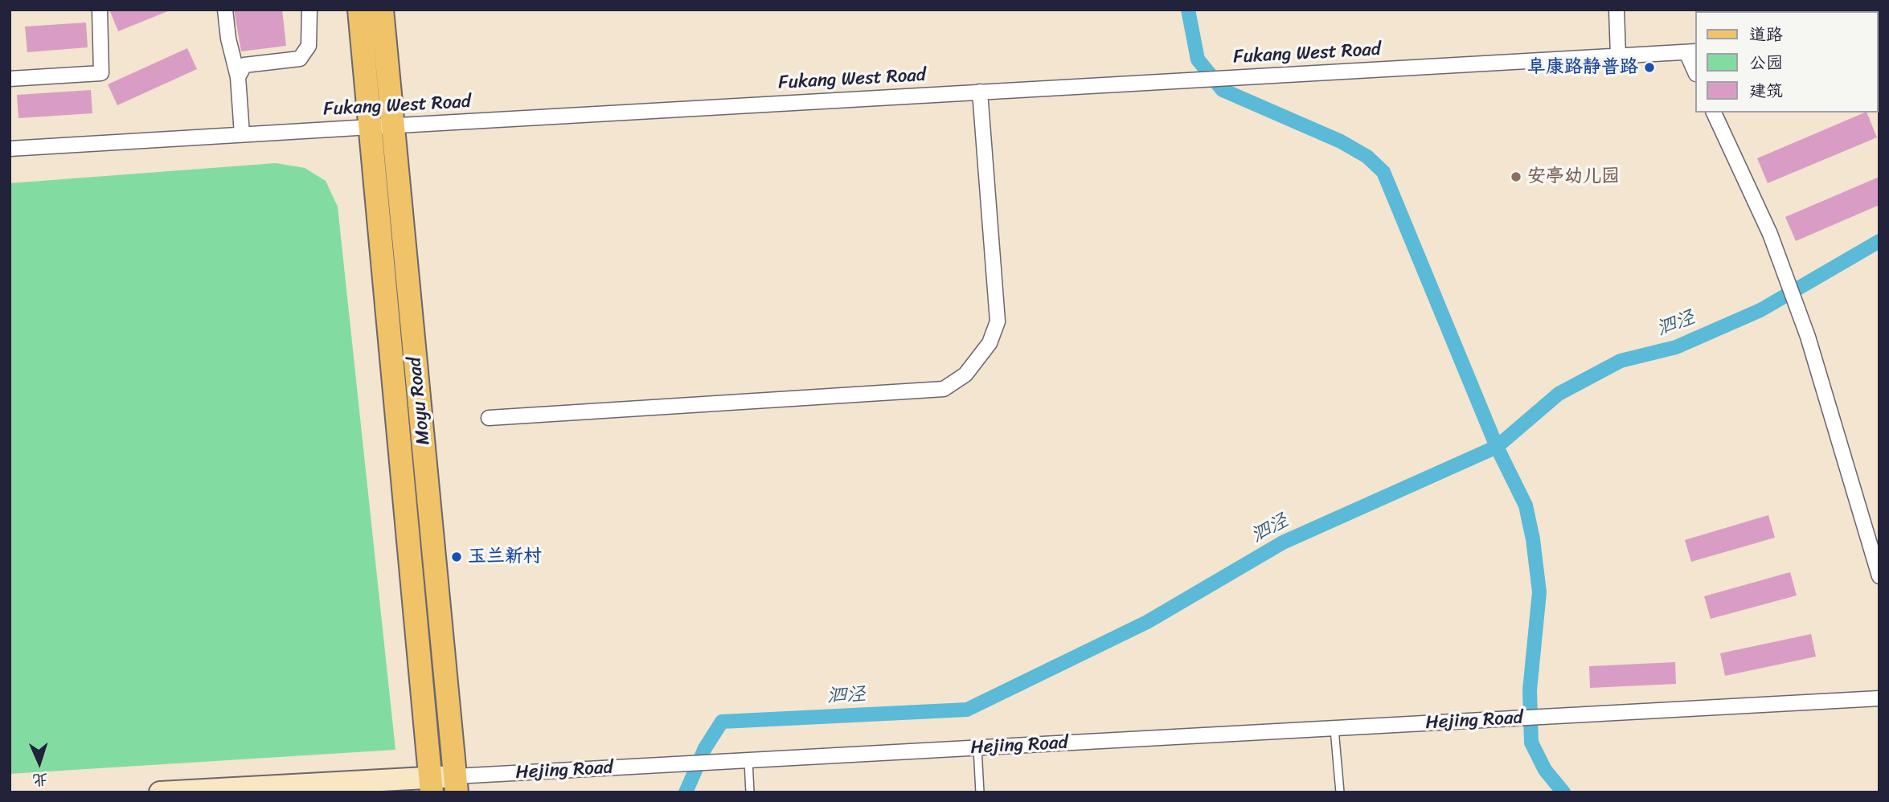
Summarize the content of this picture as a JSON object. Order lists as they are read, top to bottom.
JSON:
{
  "streets": {
    "main road": ["Moyu Road"],
    "street": ["Fukang West Road", "Hejing Road"]
  },
  "crossings": [
    ["Fukang West Road", "Moyu Road"],
    ["Moyu Road", "Hejing Road"]
  ],
  "water": ["泗泾"],
  "places": ["阜康路静普路", "安亭幼儿园", "玉兰新村"],
  "legend": ["道路", "公园", "建筑"],
  "north": "bottom"
}
